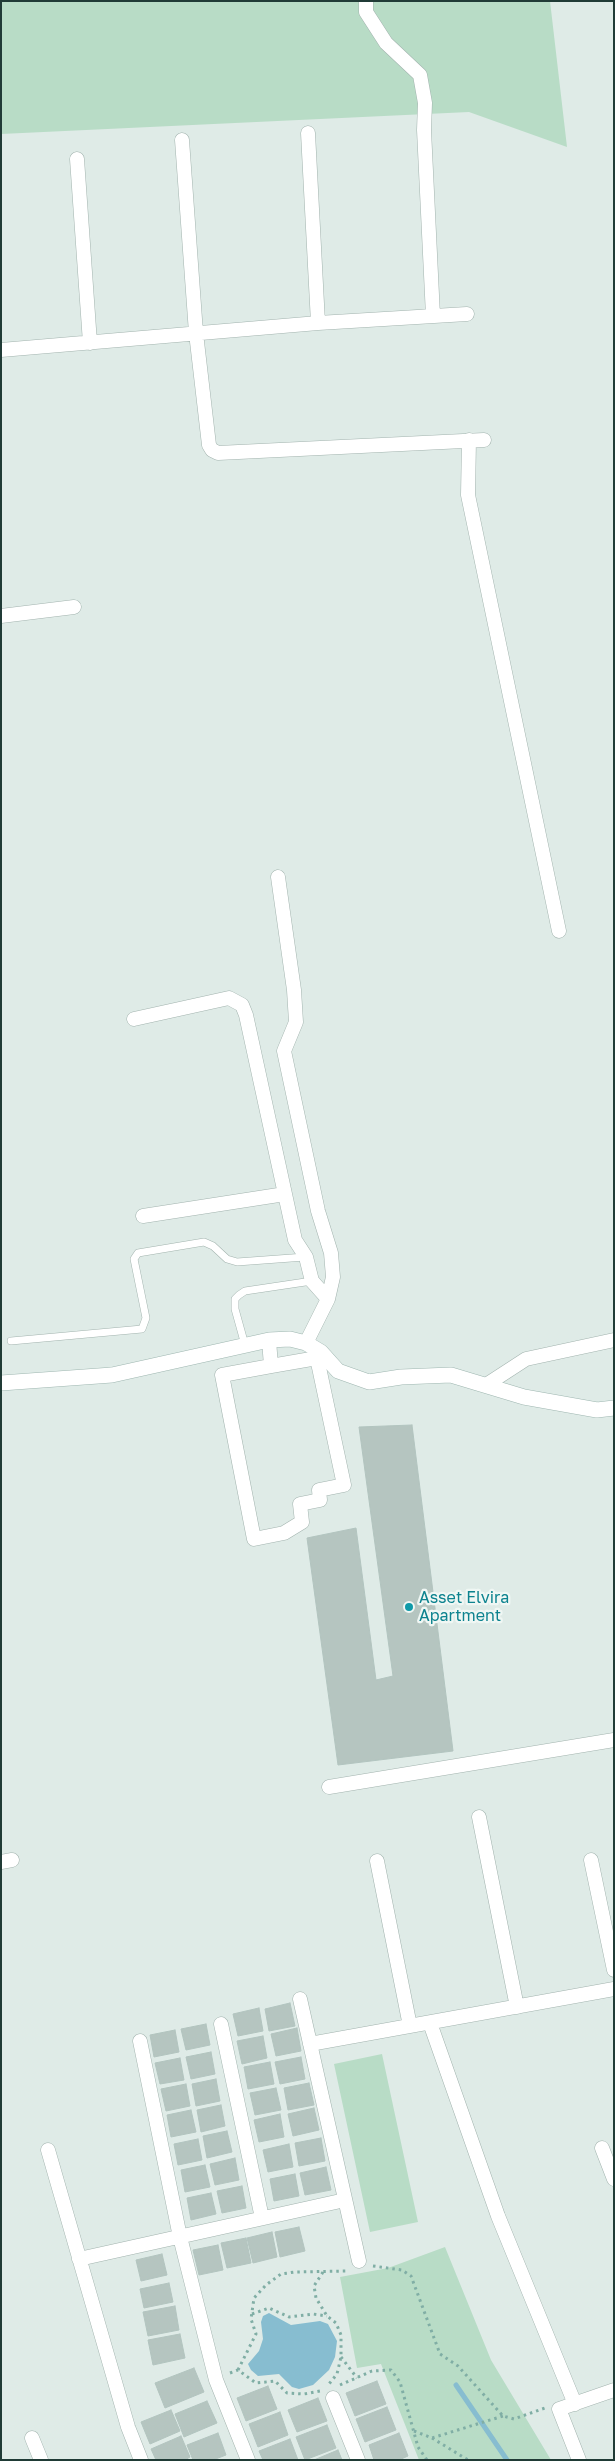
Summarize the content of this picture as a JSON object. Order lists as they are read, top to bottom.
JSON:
{
  "places": ["Asset Elvira Apartment"]
}
